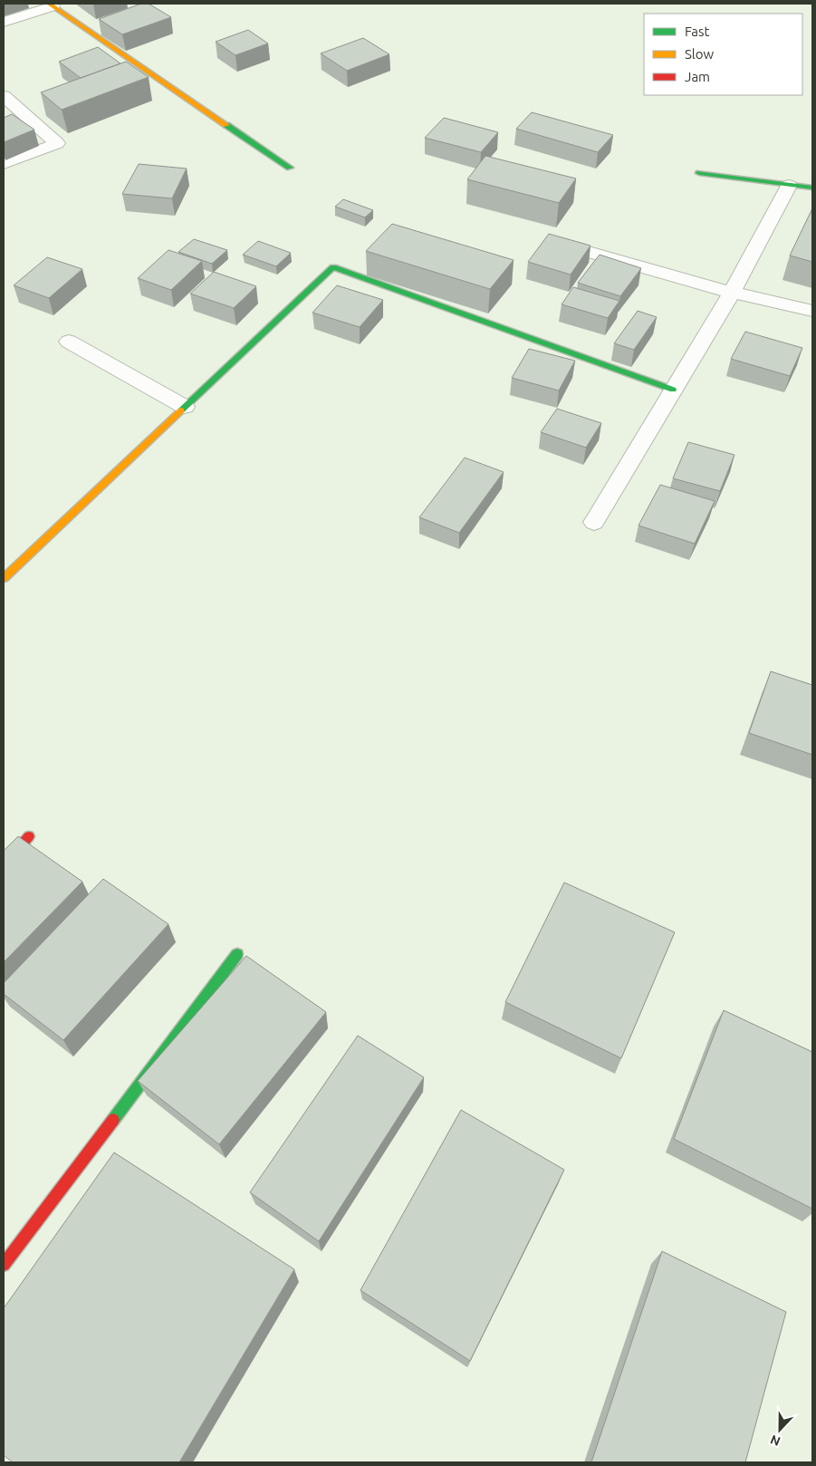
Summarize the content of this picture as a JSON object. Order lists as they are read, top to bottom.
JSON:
{
  "legend": ["Fast", "Slow", "Jam"],
  "north": "bottom"
}
